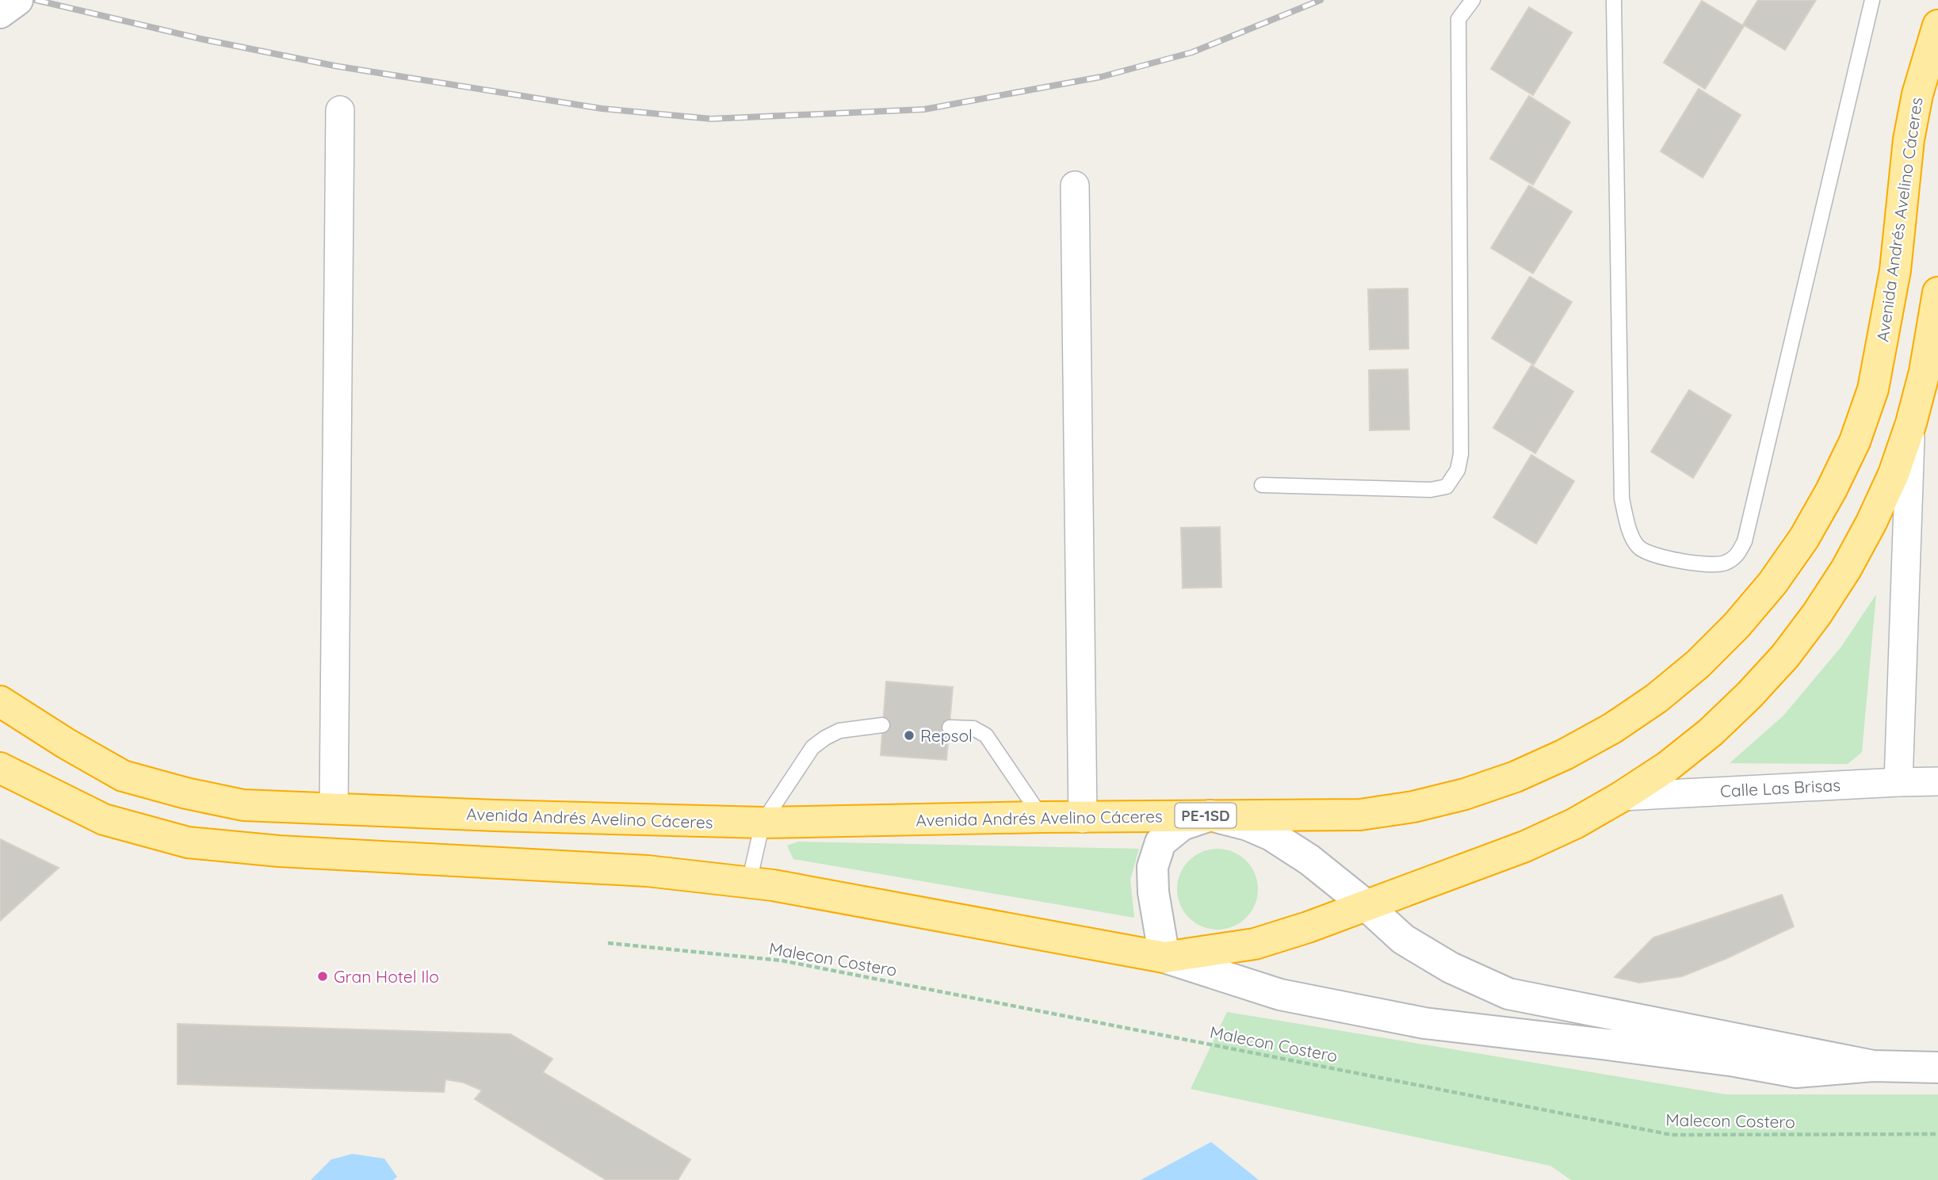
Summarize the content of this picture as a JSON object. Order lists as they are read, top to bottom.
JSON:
{
  "streets": {
    "highway": ["Avenida Andrés Avelino Cáceres", "PE-1SD"],
    "street": ["Calle Las Brisas"],
    "path": ["Malecon Costero"]
  },
  "places": ["Repsol", "Gran Hotel Ilo"]
}
